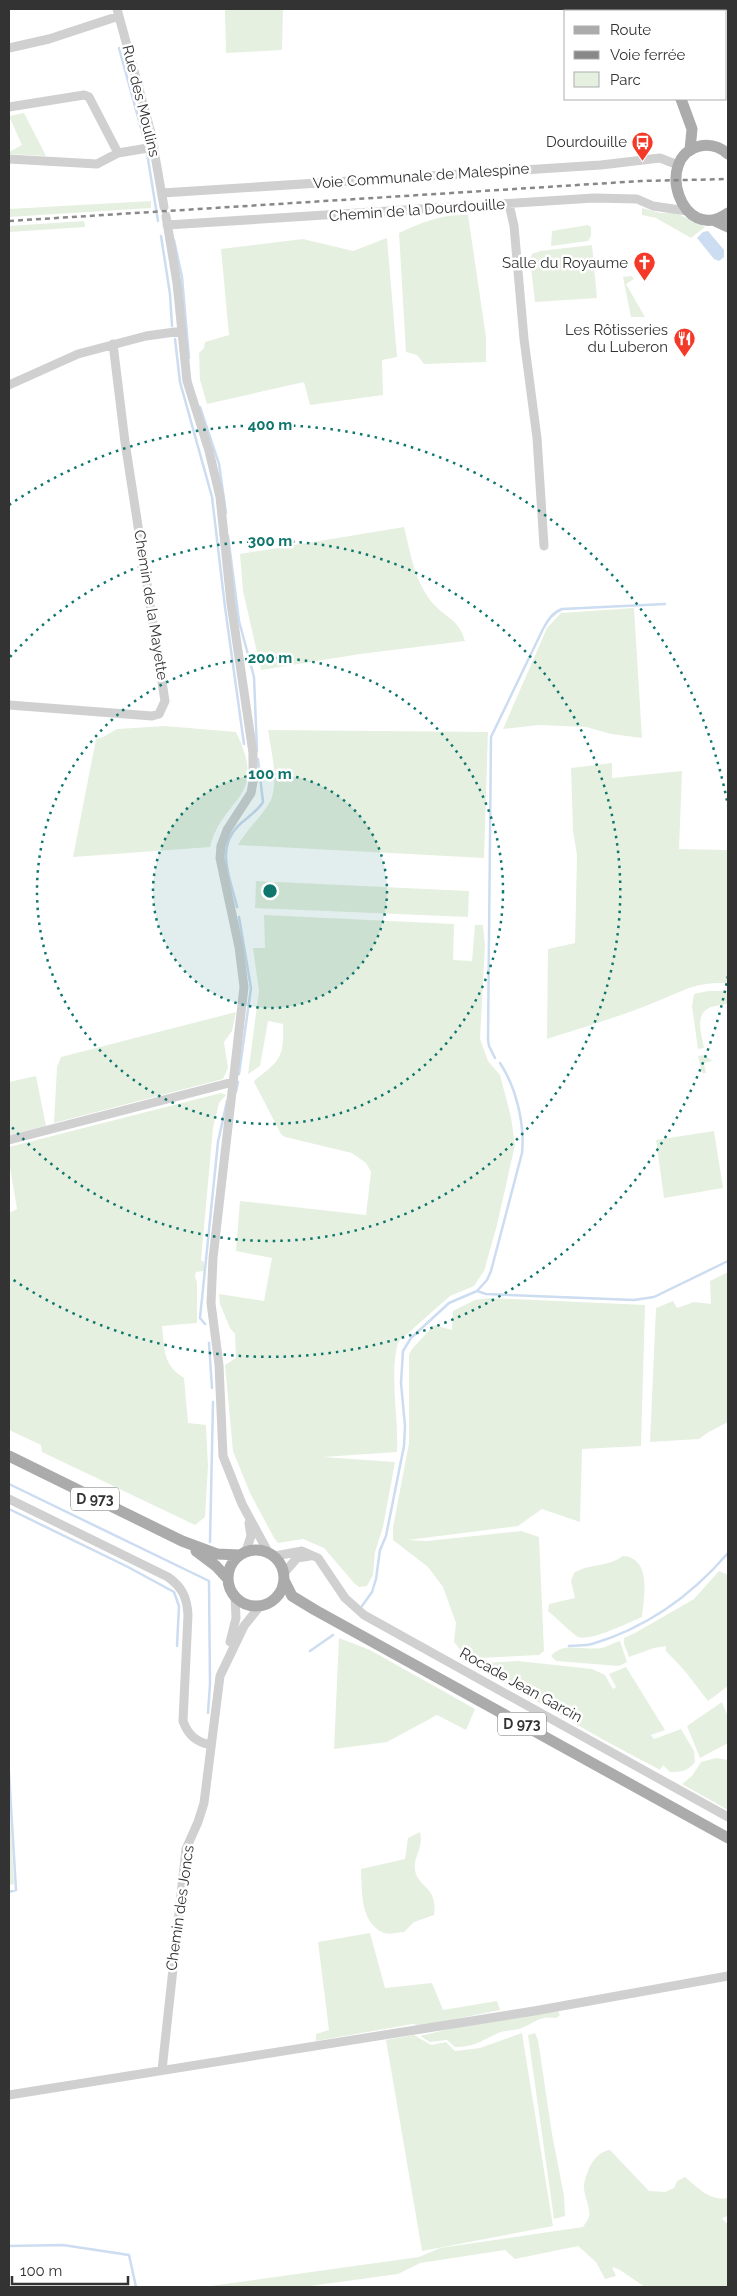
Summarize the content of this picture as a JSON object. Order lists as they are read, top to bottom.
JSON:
{
  "streets": {
    "main road": ["D 973"],
    "street": [
      "Rue des Moulins",
      "Voie Communale de Malespine",
      "Chemin de la Dourdouille",
      "Chemin de la Mayette",
      "Rocade Jean Garcin",
      "Chemin des Joncs"
    ]
  },
  "crossings": [
    ["Rue des Moulins", "Voie Communale de Malespine"],
    ["Rue des Moulins", "Chemin de la Dourdouille"],
    ["D 973", "Chemin des Joncs"]
  ],
  "places": {
    "bus stop": ["Dourdouille"],
    "church": ["Salle du Royaume"],
    "restaurant": ["Les Rôtisseries du Luberon"]
  },
  "legend": ["Route", "Voie ferrée", "Parc"],
  "scale_bar": "100 m",
  "rings": [
    "400 m",
    "300 m",
    "200 m",
    "100 m"
  ]
}
